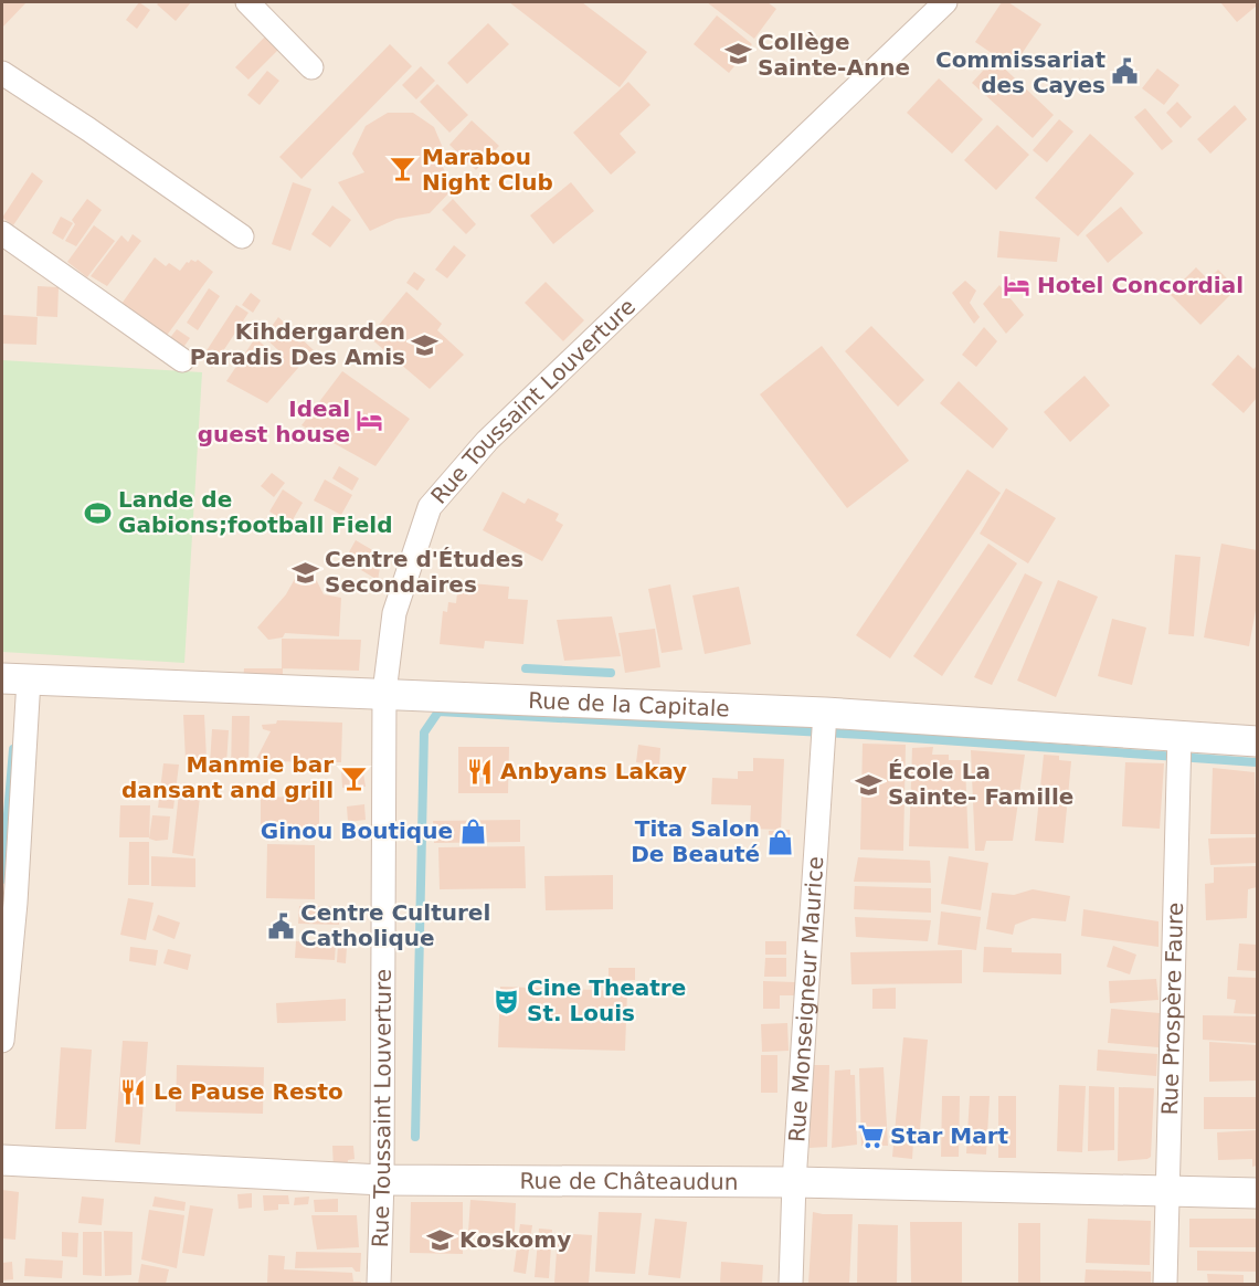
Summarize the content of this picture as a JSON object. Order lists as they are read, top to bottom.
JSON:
{
  "streets": {
    "street": [
      "Rue Toussaint Louverture",
      "Rue de la Capitale",
      "Rue Monseigneur Maurice",
      "Rue Prospère Faure",
      "Rue de Châteaudun"
    ]
  },
  "crossings": [
    ["Rue Toussaint Louverture", "Rue de la Capitale"],
    ["Rue Toussaint Louverture", "Rue de Châteaudun"],
    ["Rue de la Capitale", "Rue Monseigneur Maurice"],
    ["Rue de la Capitale", "Rue Prospère Faure"],
    ["Rue Monseigneur Maurice", "Rue de Châteaudun"],
    ["Rue Prospère Faure", "Rue de Châteaudun"]
  ],
  "places": {
    "school or university": [
      "Collège Sainte-Anne",
      "Kihdergarden Paradis Des Amis",
      "Centre d'Études Secondaires",
      "École La Sainte- Famille",
      "Koskomy"
    ],
    "public building": ["Commissariat des Cayes", "Centre Culturel Catholique"],
    "bar": ["Marabou Night Club", "Manmie bar dansant and grill"],
    "hotel": ["Hotel Concordial", "Ideal guest house"],
    "sports": ["Lande de Gabions;football Field"],
    "restaurant": ["Anbyans Lakay", "Le Pause Resto"],
    "shop": ["Ginou Boutique", "Tita Salon De Beauté"],
    "theatre": ["Cine Theatre St. Louis"],
    "supermarket": ["Star Mart"]
  }
}
